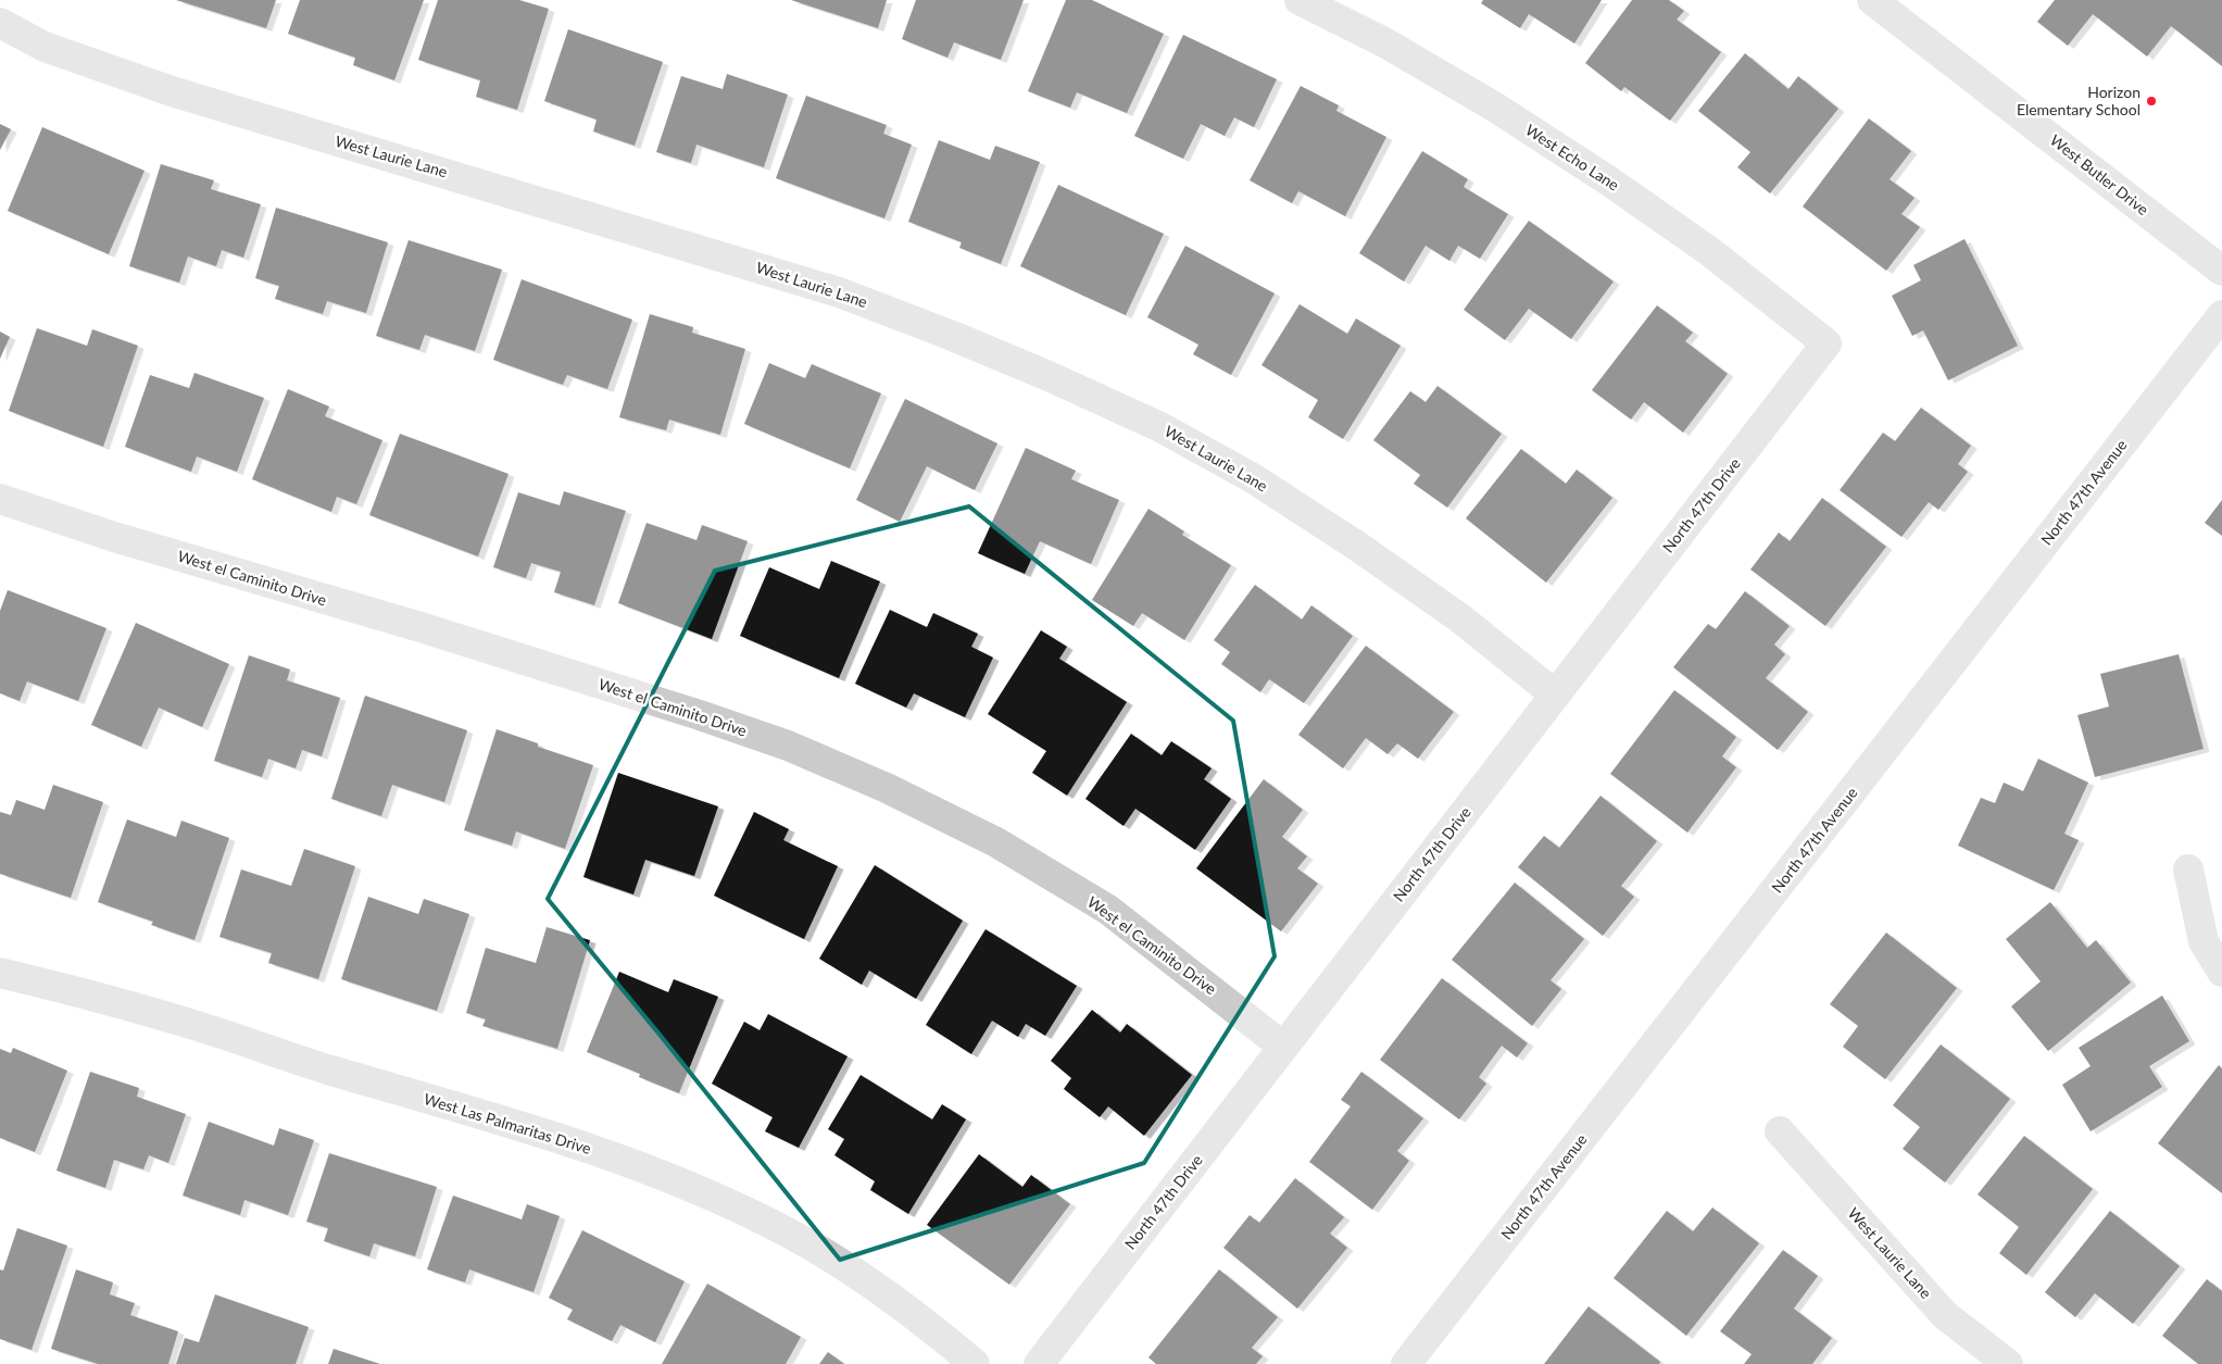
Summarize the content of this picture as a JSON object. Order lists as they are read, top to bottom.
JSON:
{
  "streets": {
    "street": [
      "West Laurie Lane",
      "West Echo Lane",
      "West Butler Drive",
      "North 47th Avenue",
      "North 47th Drive",
      "West el Caminito Drive",
      "West Las Palmaritas Drive"
    ]
  },
  "crossings": [
    ["West Laurie Lane", "North 47th Drive"],
    ["West Echo Lane", "North 47th Drive"],
    ["North 47th Drive", "West el Caminito Drive"]
  ],
  "places": ["Horizon Elementary School"]
}
